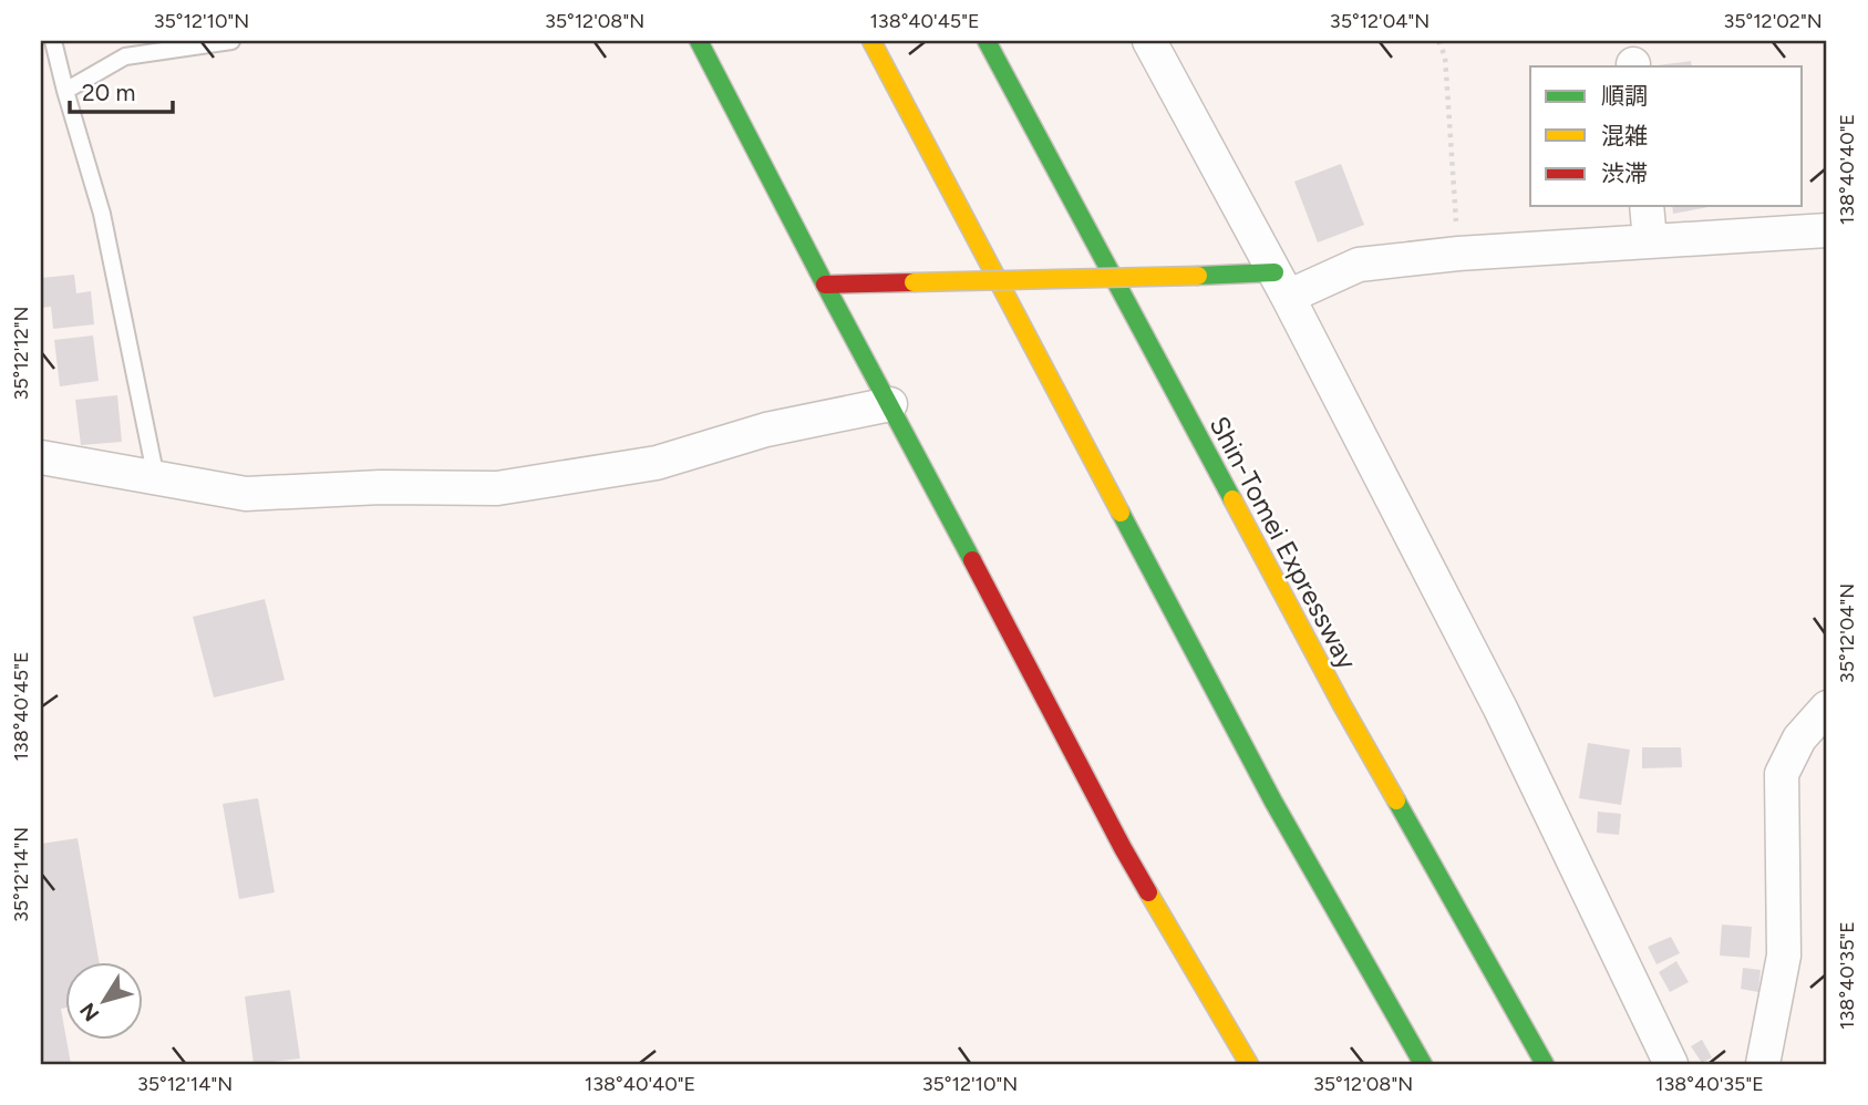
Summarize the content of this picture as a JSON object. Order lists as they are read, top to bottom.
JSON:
{
  "streets": {
    "main road": ["Shin-Tomei Expressway"]
  },
  "legend": ["順調", "混雑", "渋滞"],
  "scale_bar": "20 m",
  "north": "bottom left",
  "coordinates": [
    "35°12'10\"N",
    "35°12'08\"N",
    "138°40'45\"E",
    "35°12'04\"N",
    "35°12'02\"N",
    "138°40'40\"E",
    "35°12'12\"N",
    "35°12'14\"N",
    "138°40'35\"E"
  ]
}
